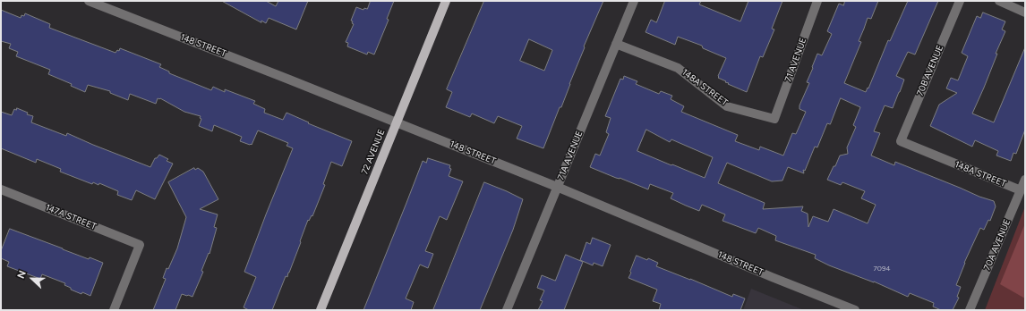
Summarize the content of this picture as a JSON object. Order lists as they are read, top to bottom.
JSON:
{
  "streets": {
    "main road": ["72 AVENUE"],
    "street": [
      "148 STREET",
      "71 AVENUE",
      "70B AVENUE",
      "148A STREET",
      "71A AVENUE",
      "147A STREET",
      "70A AVENUE"
    ]
  },
  "crossings": [
    ["148 STREET", "72 AVENUE"],
    ["148 STREET", "71A AVENUE"],
    ["71 AVENUE", "148A STREET"],
    ["70B AVENUE", "148A STREET"],
    ["148A STREET", "71A AVENUE"],
    ["148A STREET", "70A AVENUE"]
  ],
  "house_numbers": ["7094"],
  "north": "left"
}
